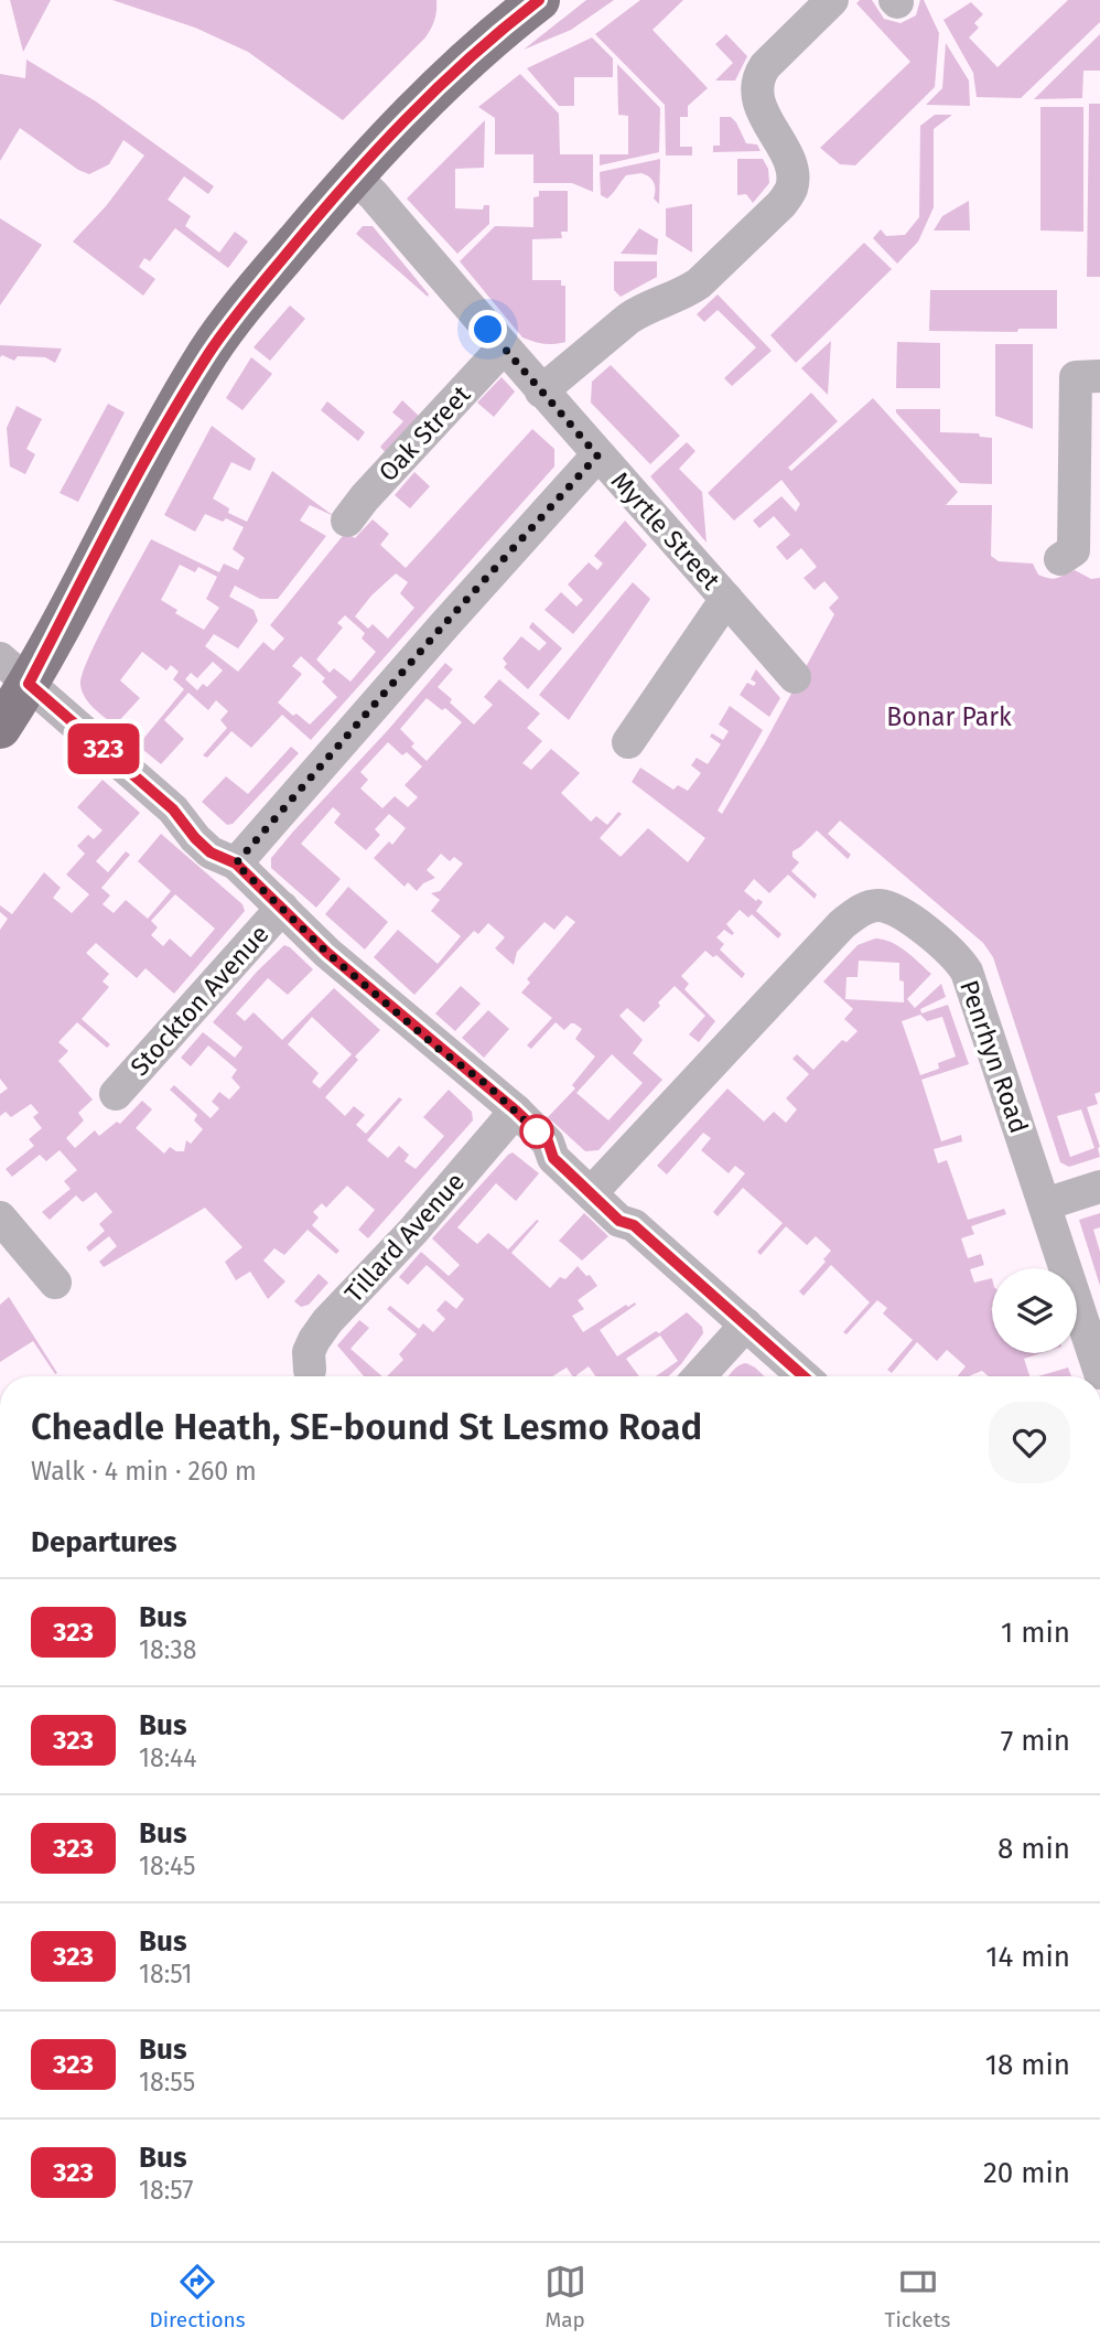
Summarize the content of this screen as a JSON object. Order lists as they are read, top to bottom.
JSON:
{
  "streets": {
    "street": [
      "Oak Street",
      "Myrtle Street",
      "Stockton Avenue",
      "Penrhyn Road",
      "Tillard Avenue"
    ]
  },
  "crossings": [
    ["Oak Street", "Myrtle Street"]
  ],
  "parks": ["Bonar Park"],
  "lines": ["bus line 323"],
  "page": {
    "on_map": "323",
    "heading": [
      ["Cheadle Heath, SE-bound St Lesmo Road", "Walk · 4 min · 260 m"],
      "Departures"
    ],
    "list": [
      {
        "mark": "323",
        "name": "Bus",
        "note": "18:38",
        "value": "1 min"
      },
      {
        "mark": "323",
        "name": "Bus",
        "note": "18:44",
        "value": "7 min"
      },
      {
        "mark": "323",
        "name": "Bus",
        "note": "18:45",
        "value": "8 min"
      },
      {
        "mark": "323",
        "name": "Bus",
        "note": "18:51",
        "value": "14 min"
      },
      {
        "mark": "323",
        "name": "Bus",
        "note": "18:55",
        "value": "18 min"
      },
      {
        "mark": "323",
        "name": "Bus",
        "note": "18:57",
        "value": "20 min"
      }
    ],
    "tabs": ["Directions", "Map", "Tickets"]
  }
}
